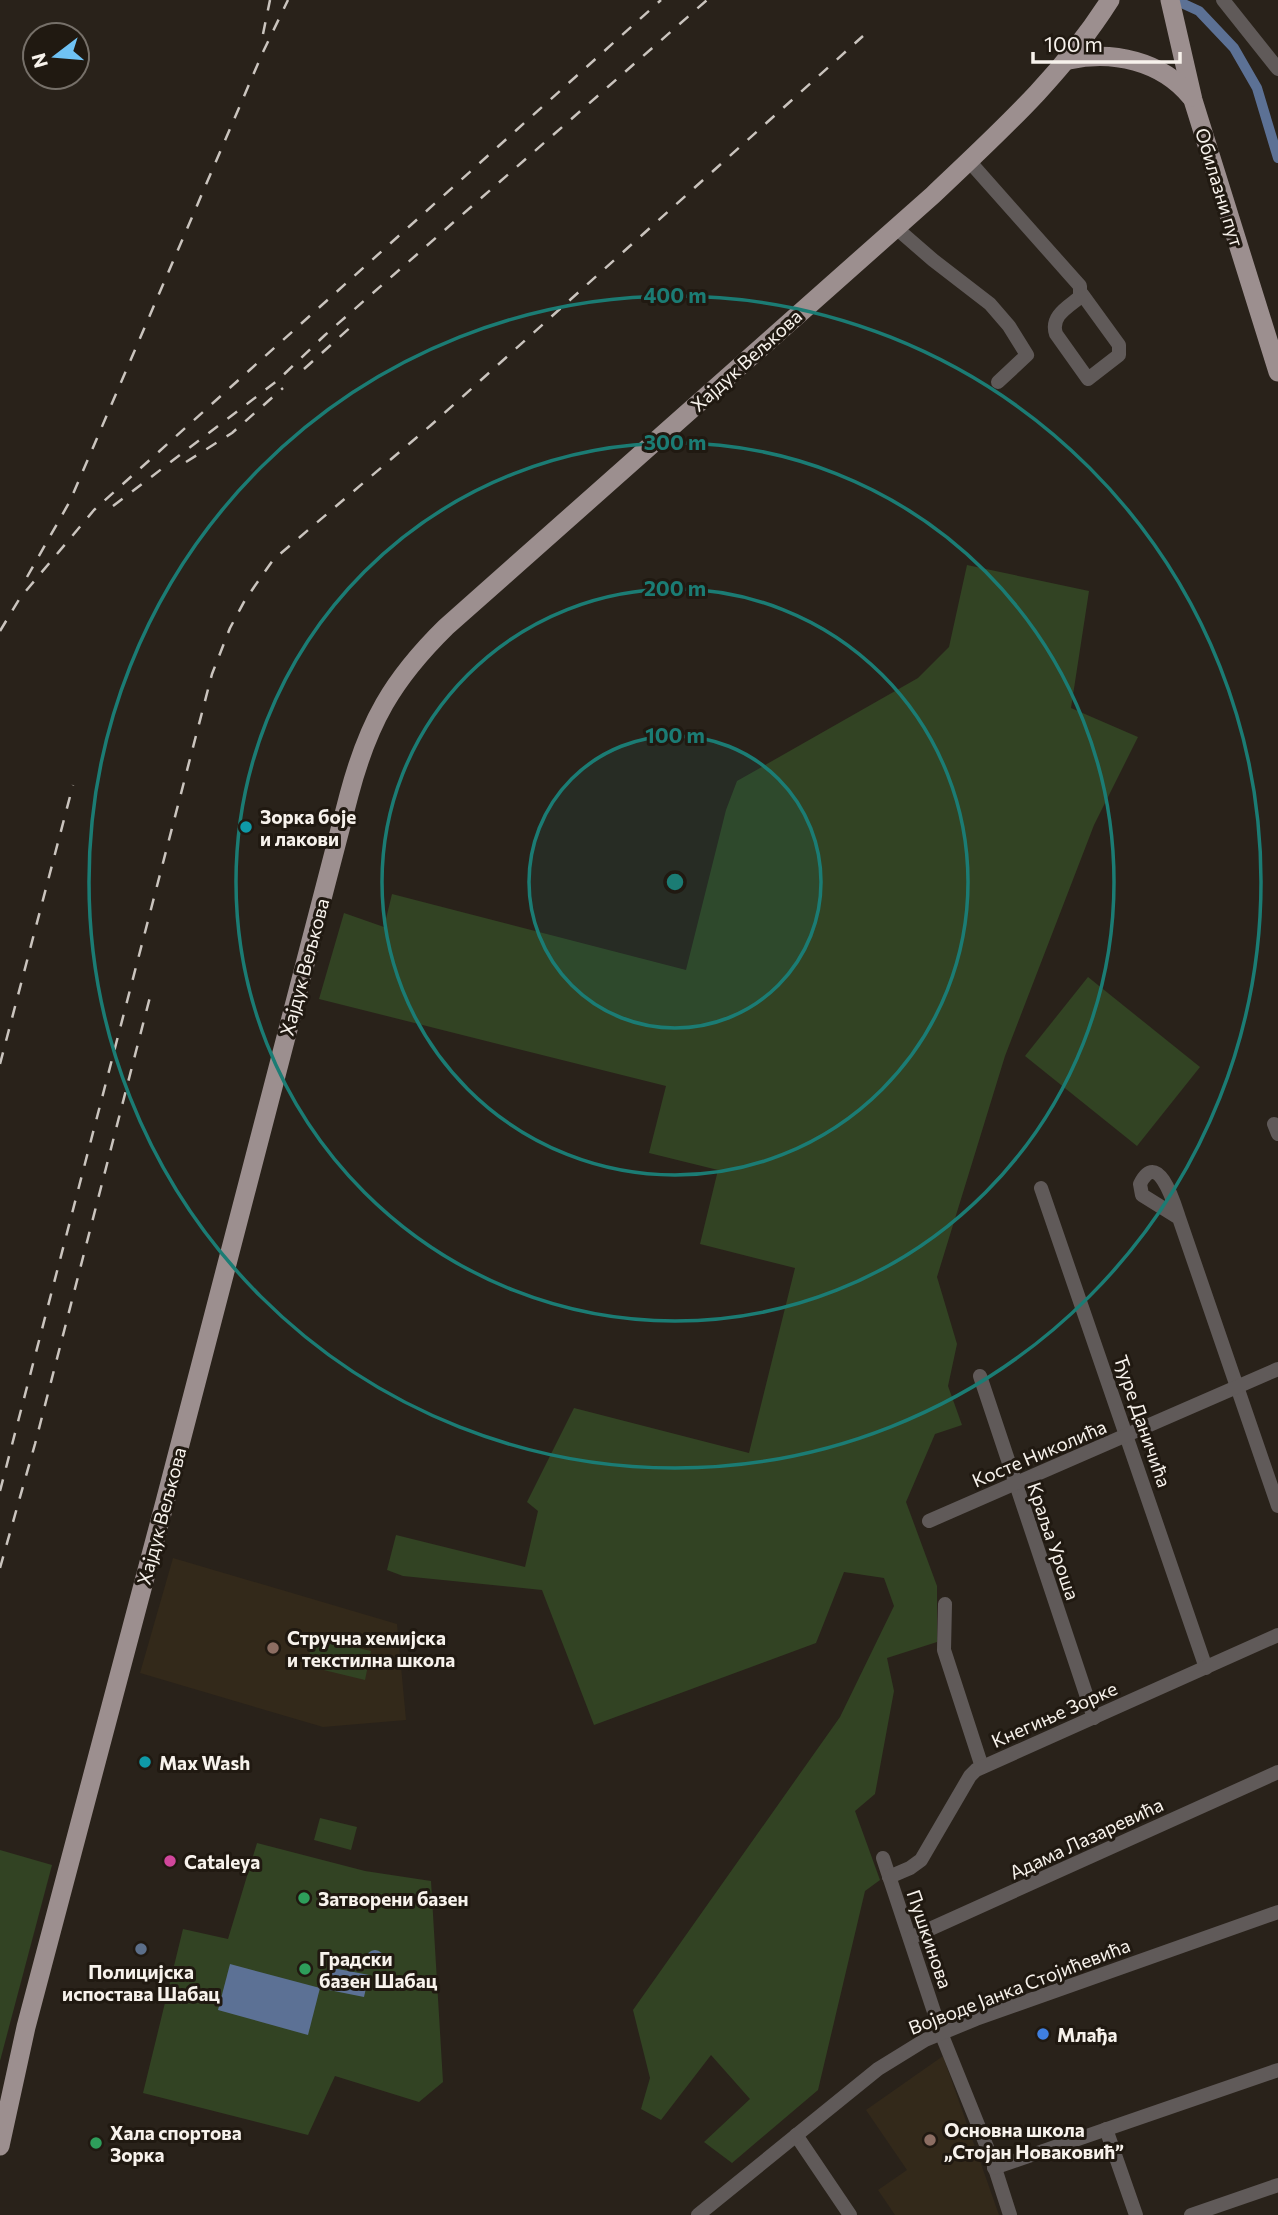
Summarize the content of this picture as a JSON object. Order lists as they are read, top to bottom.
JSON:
{
  "streets": {
    "main road": ["Обилазни пут", "Хајдук Вељкова"],
    "street": [
      "Ђуре Даничића",
      "Косте Николића",
      "Краља Уроша",
      "Кнегиње Зорке",
      "Адама Лазаревића",
      "Пушкинова",
      "Војводе Јанка Стојићевића"
    ]
  },
  "crossings": [
    ["Ђуре Даничића", "Косте Николића"],
    ["Ђуре Даничића", "Кнегиње Зорке"],
    ["Косте Николића", "Краља Уроша"],
    ["Краља Уроша", "Кнегиње Зорке"],
    ["Кнегиње Зорке", "Пушкинова"],
    ["Адама Лазаревића", "Пушкинова"],
    ["Пушкинова", "Војводе Јанка Стојићевића"]
  ],
  "places": [
    "Зорка боје и лакови",
    "Стручна хемијска и текстилна школа",
    "Max Wash",
    "Cataleya",
    "Затворени базен",
    "Полицијска испостава Шабац",
    "Градски базен Шабац",
    "Млађа",
    "Основна школа „Стојан Новаковић”",
    "Хала спортова Зорка"
  ],
  "scale_bar": "100 m",
  "north": "left",
  "rings": [
    "400 m",
    "300 m",
    "200 m",
    "100 m"
  ]
}
